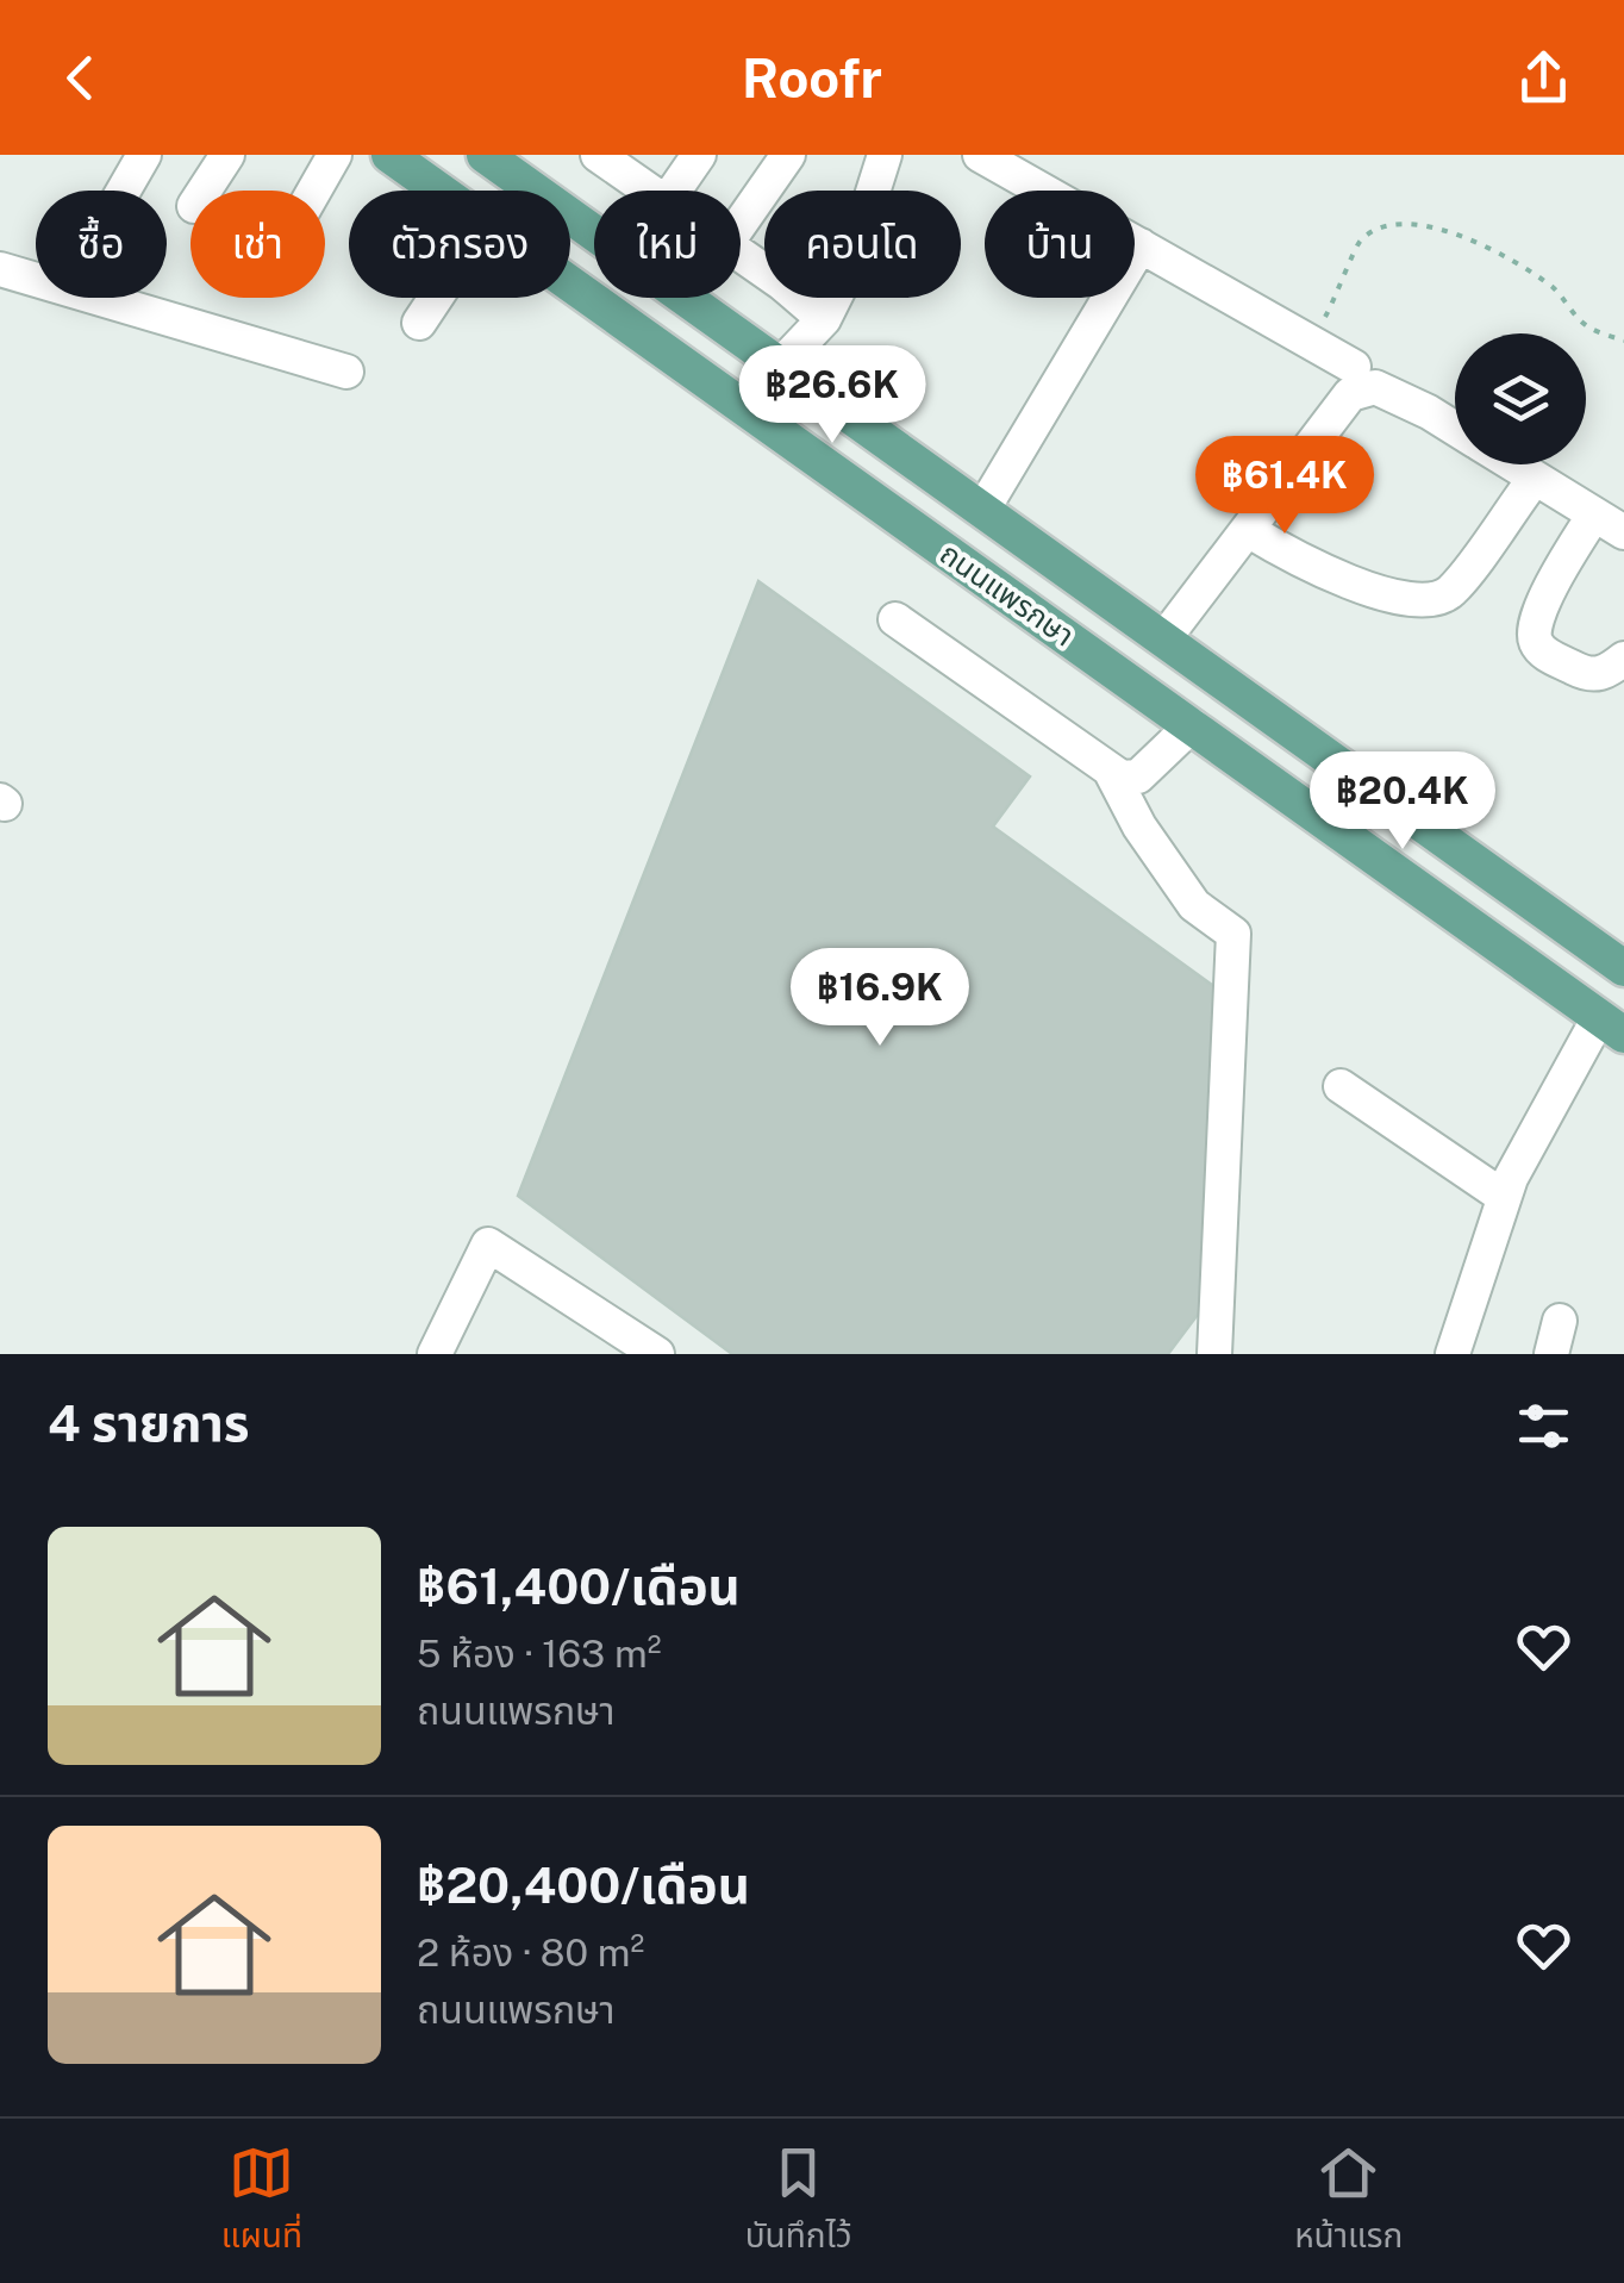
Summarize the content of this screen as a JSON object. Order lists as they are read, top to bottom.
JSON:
{
  "streets": {
    "main road": ["ถนนแพรกษา"]
  },
  "page": {
    "header": "Roofr",
    "chip": [
      "ซื้อ",
      "เช่า",
      "ตัวกรอง",
      "ใหม่",
      "คอนโด",
      "บ้าน"
    ],
    "price": [
      "฿26.6K",
      "฿61.4K",
      "฿20.4K",
      "฿16.9K"
    ],
    "heading": "4 รายการ",
    "list": [
      {
        "name": "฿61,400/เดือน",
        "note": "5 ห้อง · 163 m² · ถนนแพรกษา"
      },
      {
        "name": "฿20,400/เดือน",
        "note": "2 ห้อง · 80 m² · ถนนแพรกษา"
      }
    ],
    "tabs": ["แผนที่", "บันทึกไว้", "หน้าแรก"]
  }
}
